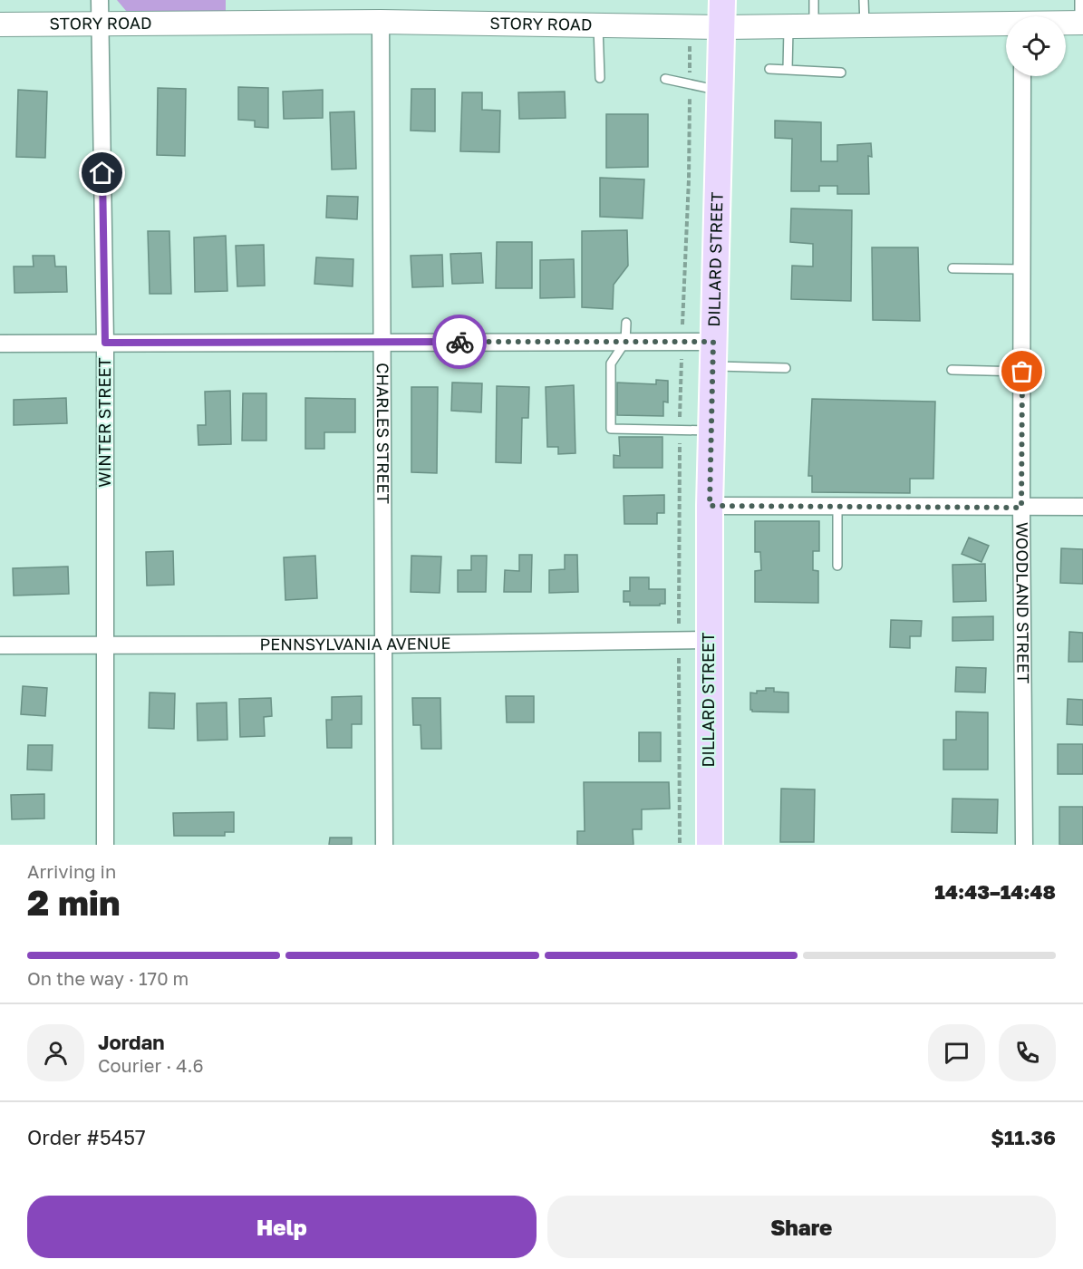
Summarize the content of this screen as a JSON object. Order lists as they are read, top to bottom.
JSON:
{
  "streets": {
    "main road": ["DILLARD STREET"],
    "street": [
      "STORY ROAD",
      "WINTER STREET",
      "CHARLES STREET",
      "WOODLAND STREET",
      "PENNSYLVANIA AVENUE"
    ]
  },
  "crossings": [
    ["STORY ROAD", "DILLARD STREET"],
    ["STORY ROAD", "WINTER STREET"],
    ["STORY ROAD", "CHARLES STREET"],
    ["DILLARD STREET", "PENNSYLVANIA AVENUE"],
    ["WINTER STREET", "PENNSYLVANIA AVENUE"],
    ["CHARLES STREET", "PENNSYLVANIA AVENUE"]
  ],
  "page": {
    "heading": ["2 min", "Arriving in", "14:43–14:48"],
    "panel": [
      "Jordan",
      "Courier · 4.6",
      "Order #5457",
      "$11.36"
    ],
    "bar": "On the way · 170 m",
    "buttons": ["Help", "Share"]
  }
}
